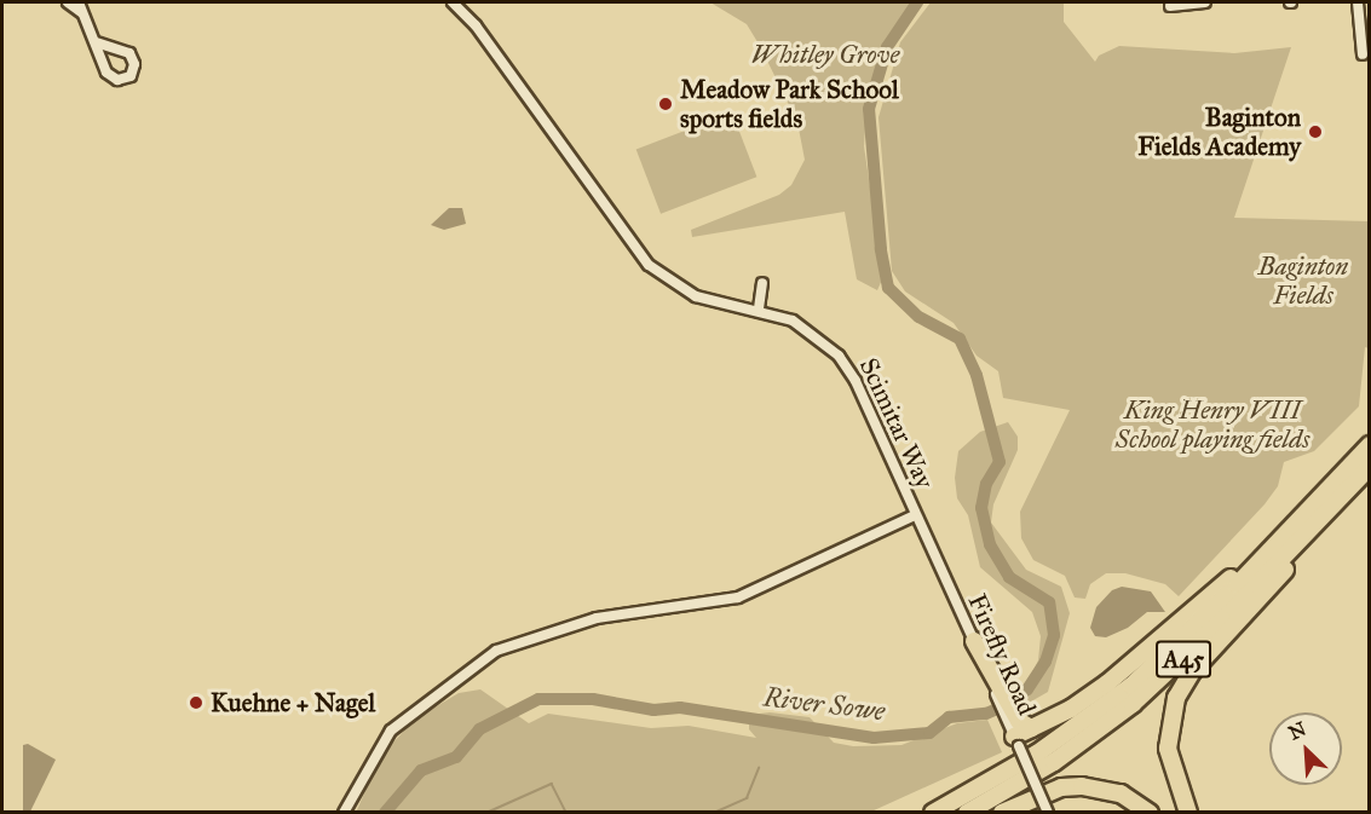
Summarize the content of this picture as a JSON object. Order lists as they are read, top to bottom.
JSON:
{
  "streets": {
    "highway": ["A45"],
    "street": ["Scimitar Way", "Firefly Road"]
  },
  "crossings": [
    ["Scimitar Way", "Firefly Road"]
  ],
  "water": ["River Sowe"],
  "parks": ["Whitley Grove", "Baginton Fields", "King Henry VIII School playing fields"],
  "places": ["Meadow Park School sports fields", "Baginton Fields Academy", "Kuehne + Nagel"],
  "north": "top left"
}
